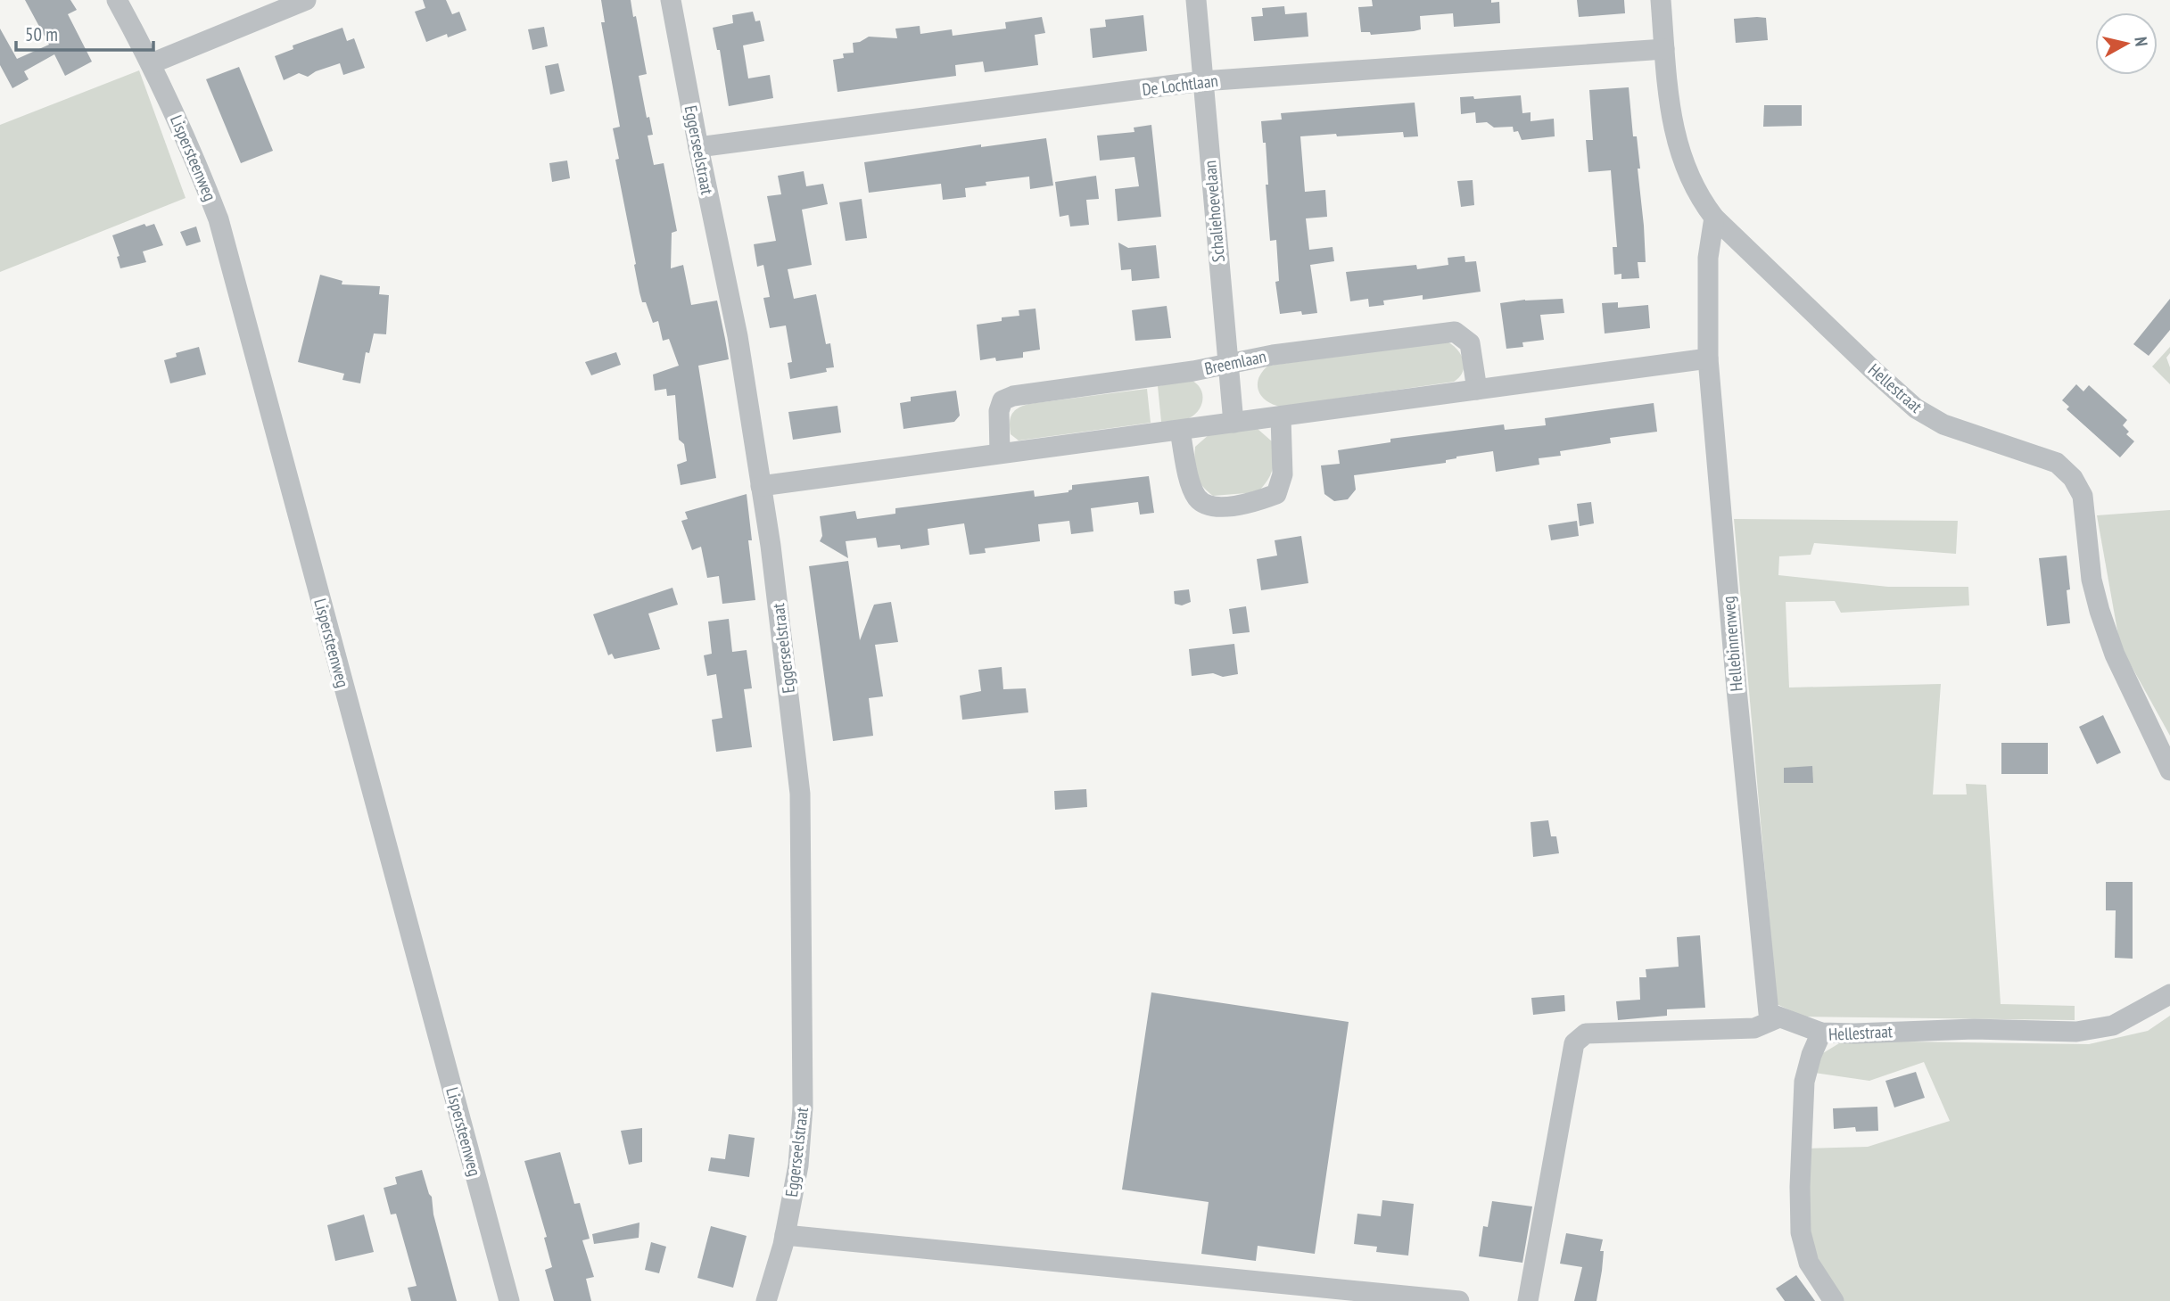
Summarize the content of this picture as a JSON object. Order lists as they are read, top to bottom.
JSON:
{
  "streets": {
    "street": [
      "De Lochtlaan",
      "Eggerseelstraat",
      "Lispersteenweg",
      "Schaliehoevelaan",
      "Breemlaan",
      "Hellestraat",
      "Hellebinnenweg"
    ]
  },
  "crossings": [
    ["De Lochtlaan", "Eggerseelstraat"],
    ["De Lochtlaan", "Schaliehoevelaan"],
    ["De Lochtlaan", "Hellestraat"],
    ["Schaliehoevelaan", "Breemlaan"],
    ["Hellestraat", "Hellebinnenweg"]
  ],
  "scale_bar": "50 m",
  "north": "right"
}
